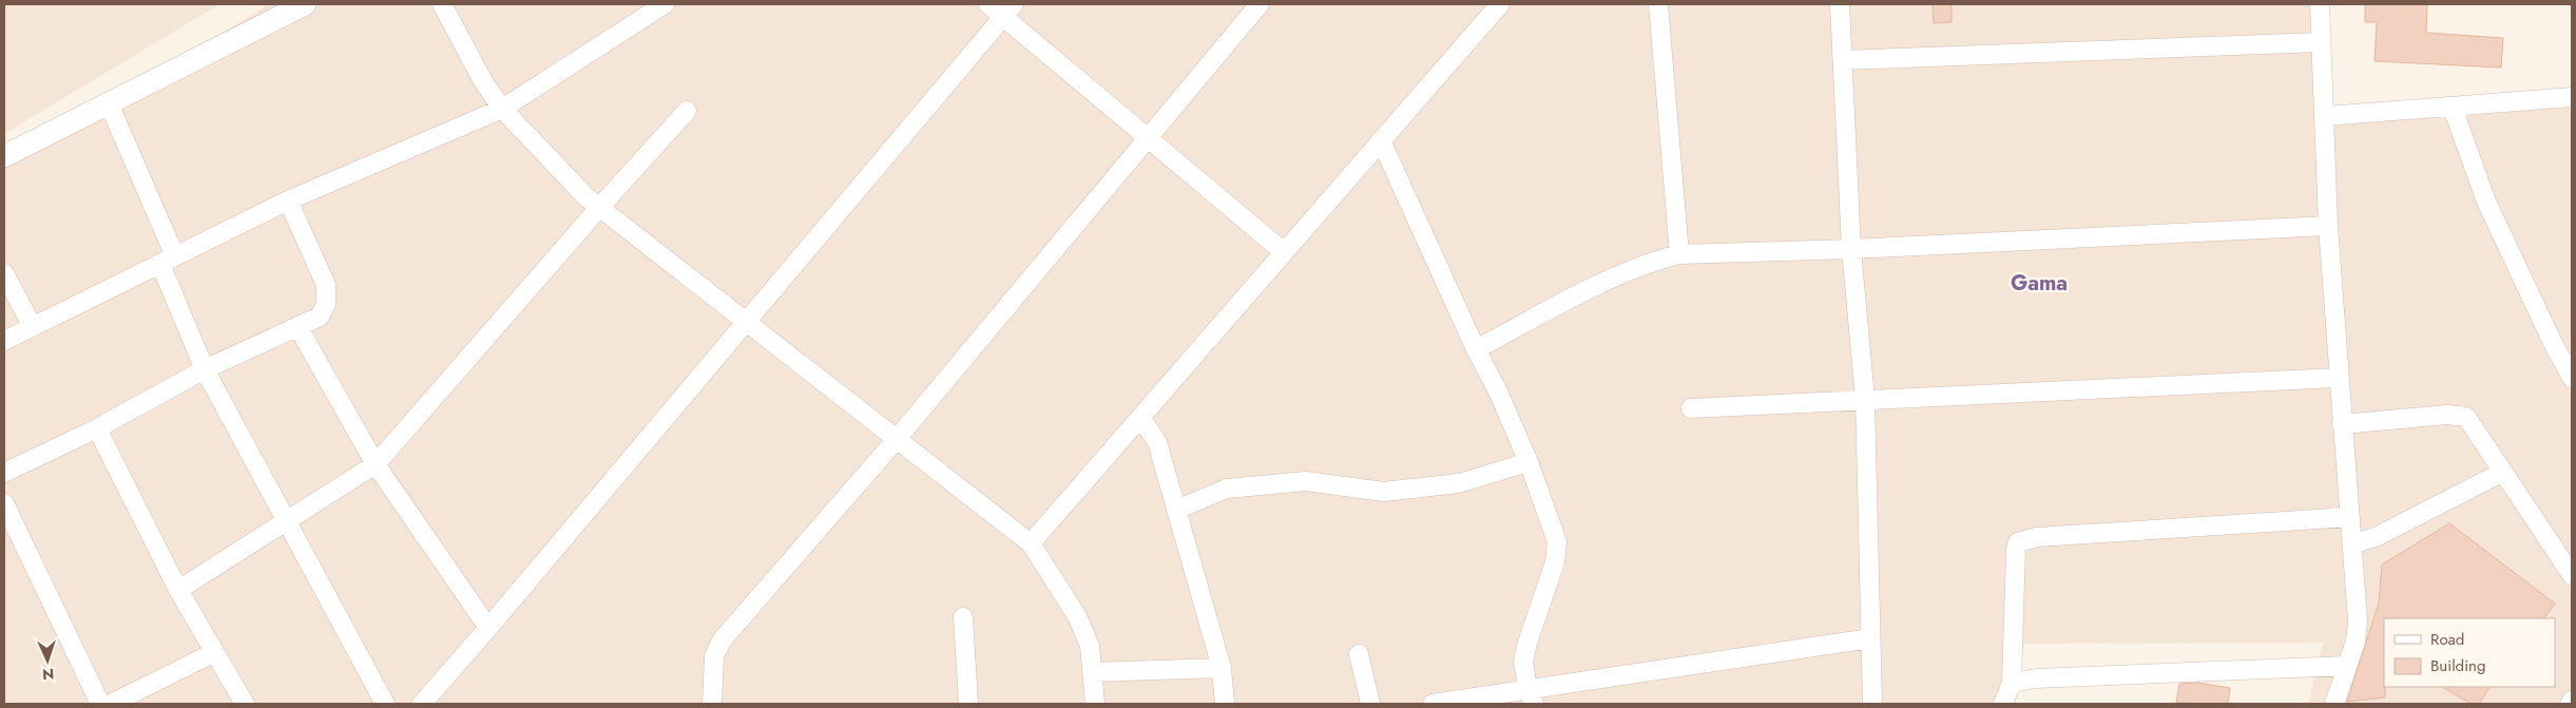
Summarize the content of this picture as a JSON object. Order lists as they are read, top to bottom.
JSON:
{
  "districts": ["Gama"],
  "legend": ["Road", "Building"],
  "north": "bottom"
}
